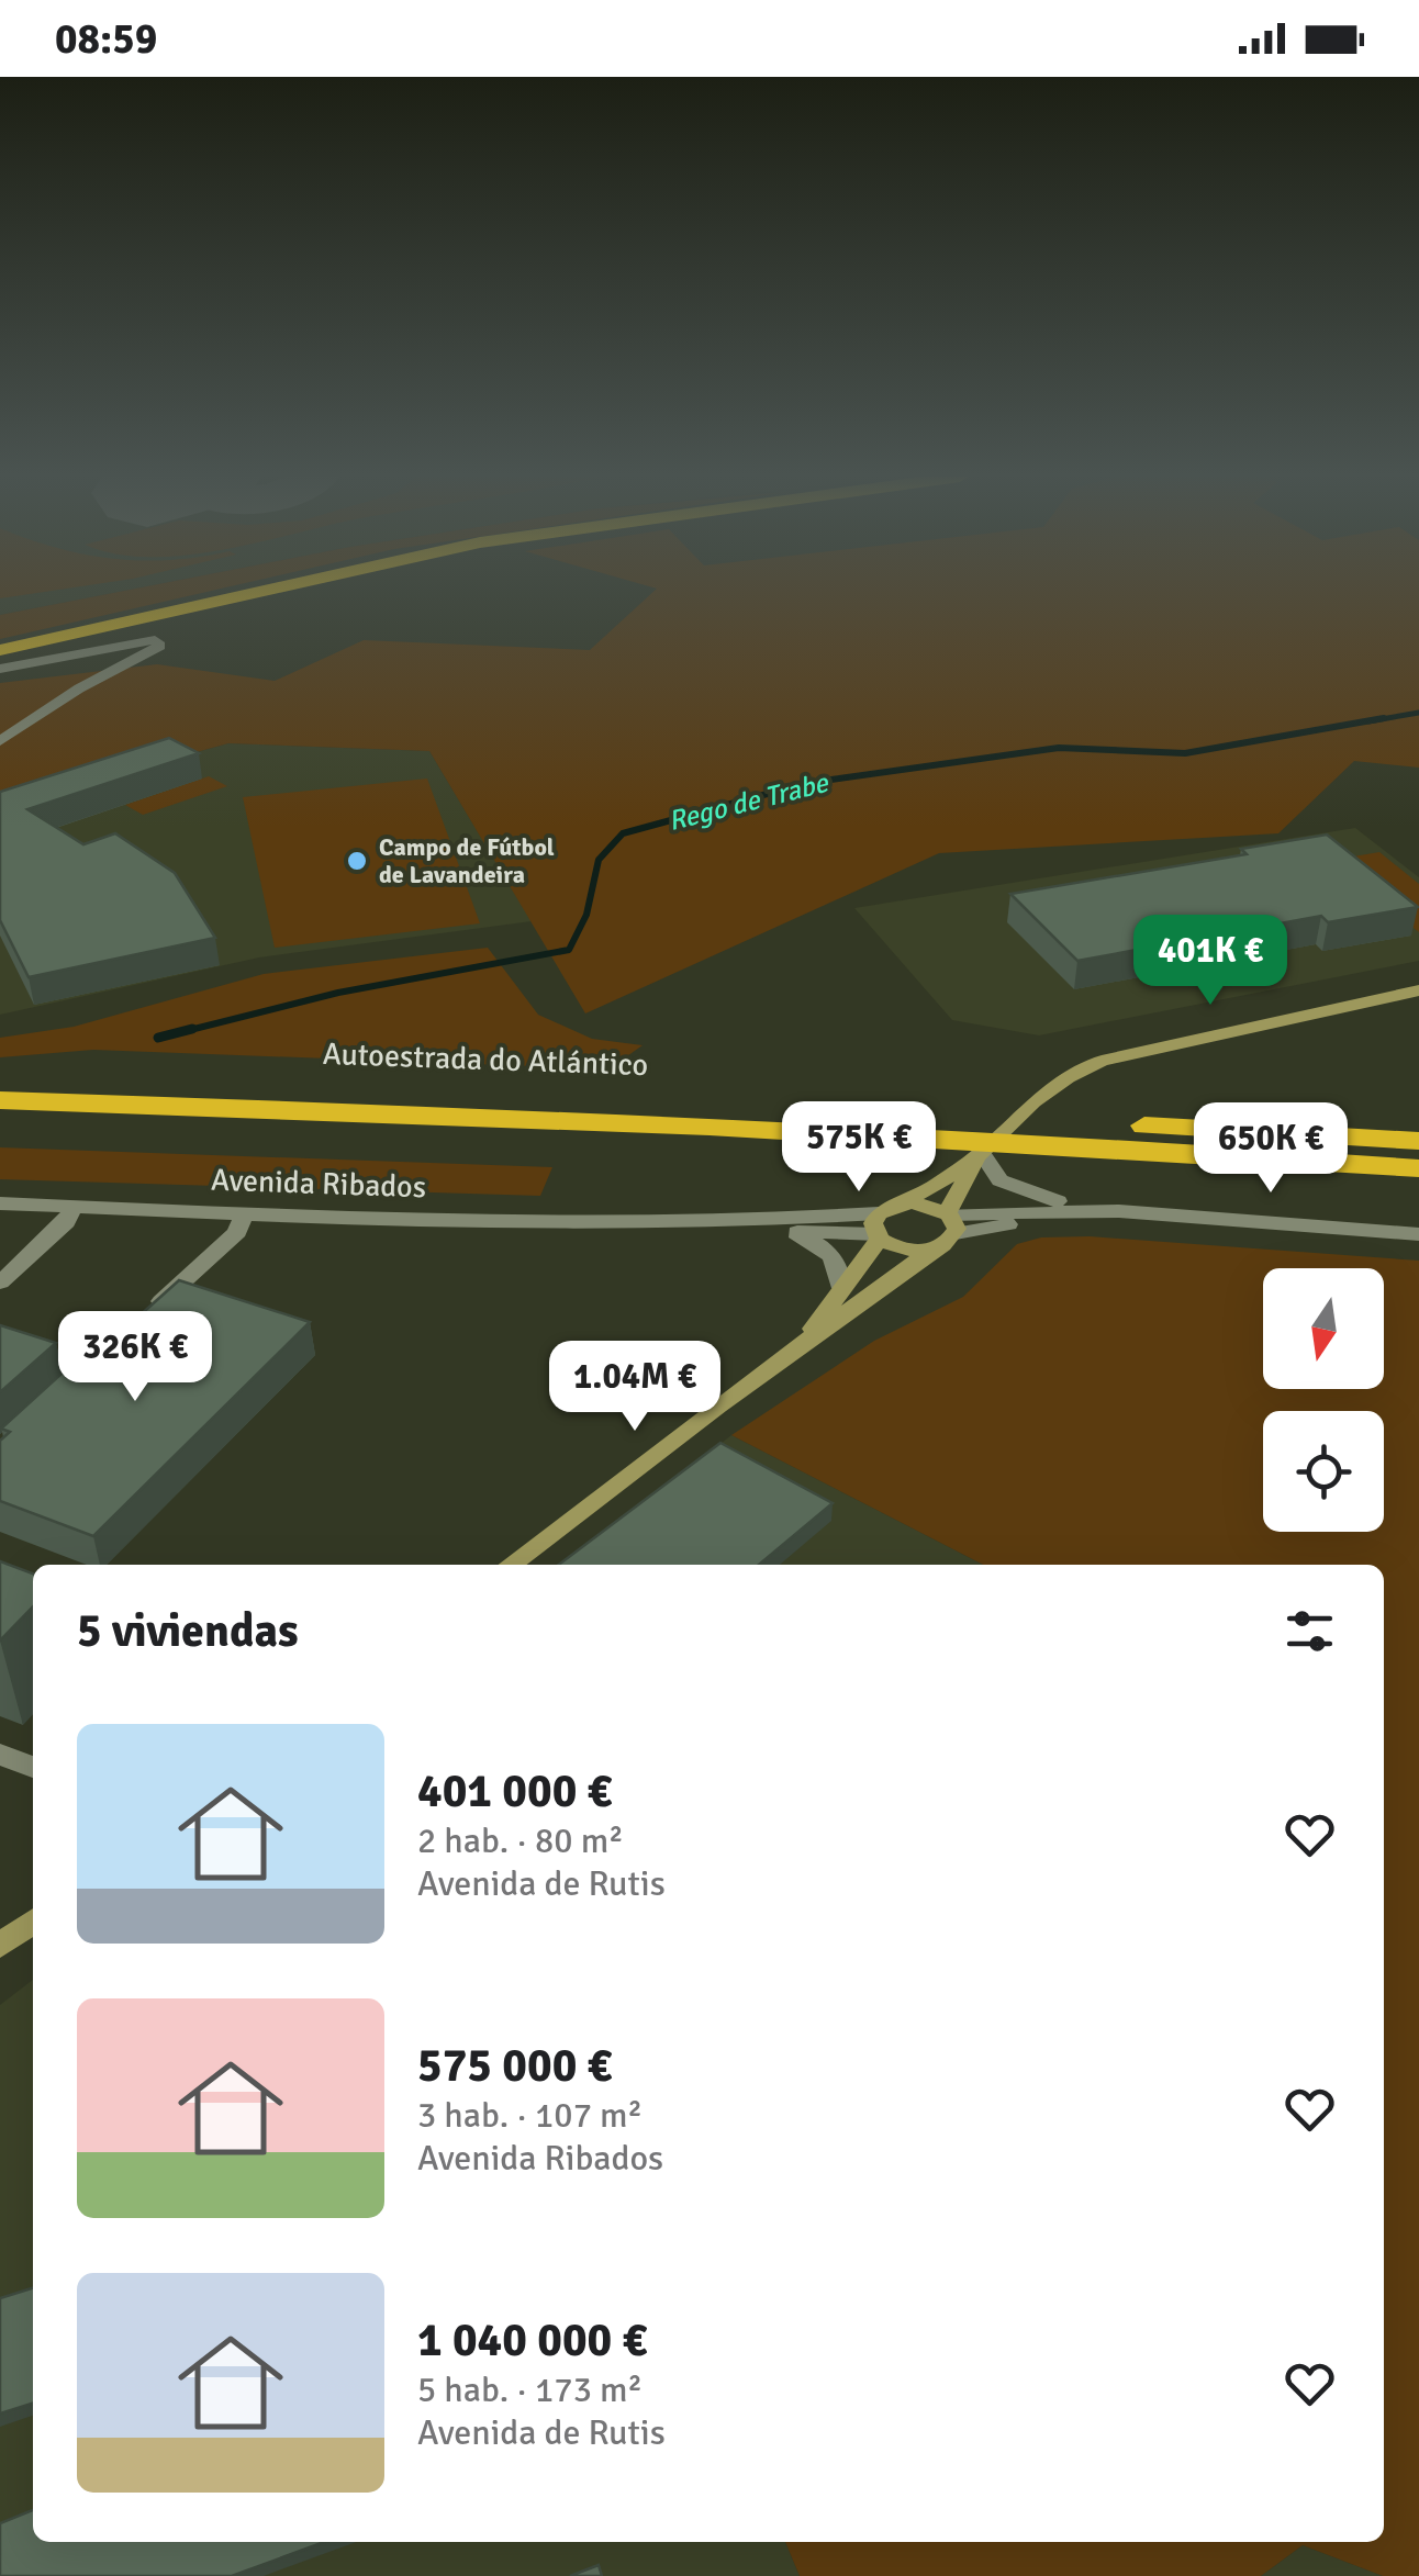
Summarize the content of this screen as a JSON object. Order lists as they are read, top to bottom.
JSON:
{
  "streets": {
    "highway": ["Autoestrada do Atlántico"],
    "street": ["Avenida Ribados"]
  },
  "water": ["Rego de Trabe"],
  "places": ["Campo de Fútbol de Lavandeira"],
  "north": "bottom",
  "page": {
    "status": "08:59",
    "price": [
      "401K €",
      "575K €",
      "650K €",
      "326K €",
      "1.04M €"
    ],
    "heading": "5 viviendas",
    "list": [
      {
        "name": "401 000 €",
        "note": "2 hab. · 80 m² · Avenida de Rutis"
      },
      {
        "name": "575 000 €",
        "note": "3 hab. · 107 m² · Avenida Ribados"
      },
      {
        "name": "1 040 000 €",
        "note": "5 hab. · 173 m² · Avenida de Rutis"
      }
    ]
  }
}
